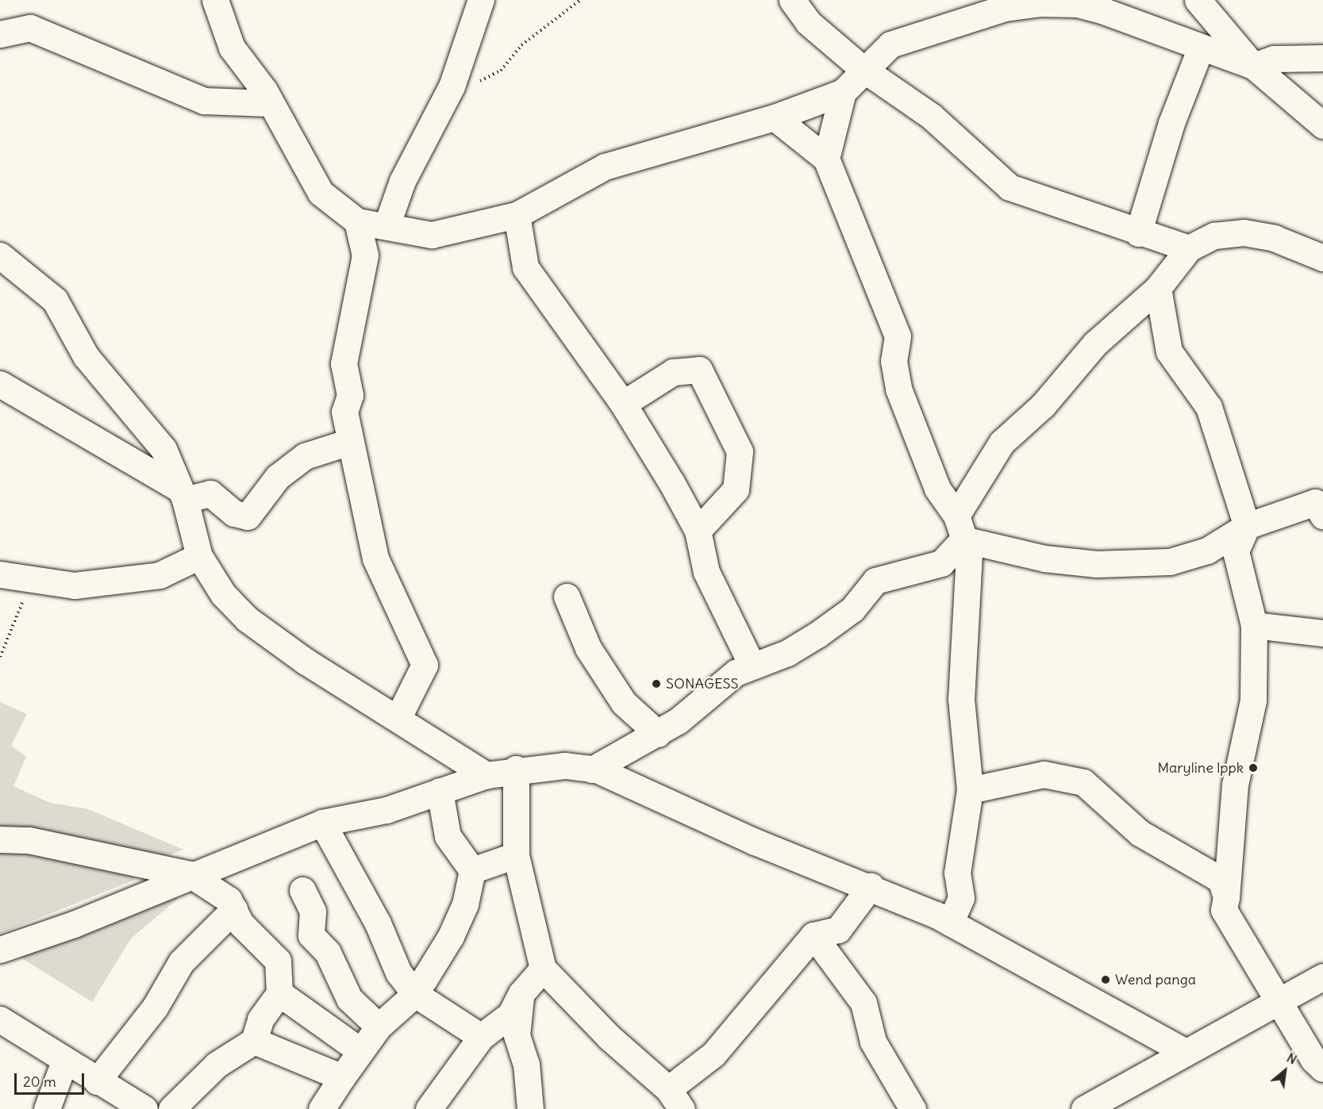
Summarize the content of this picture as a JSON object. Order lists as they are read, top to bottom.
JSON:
{
  "places": ["SONAGESS", "Maryline lppk", "Wend panga"],
  "scale_bar": "20 m",
  "north": "top right"
}
